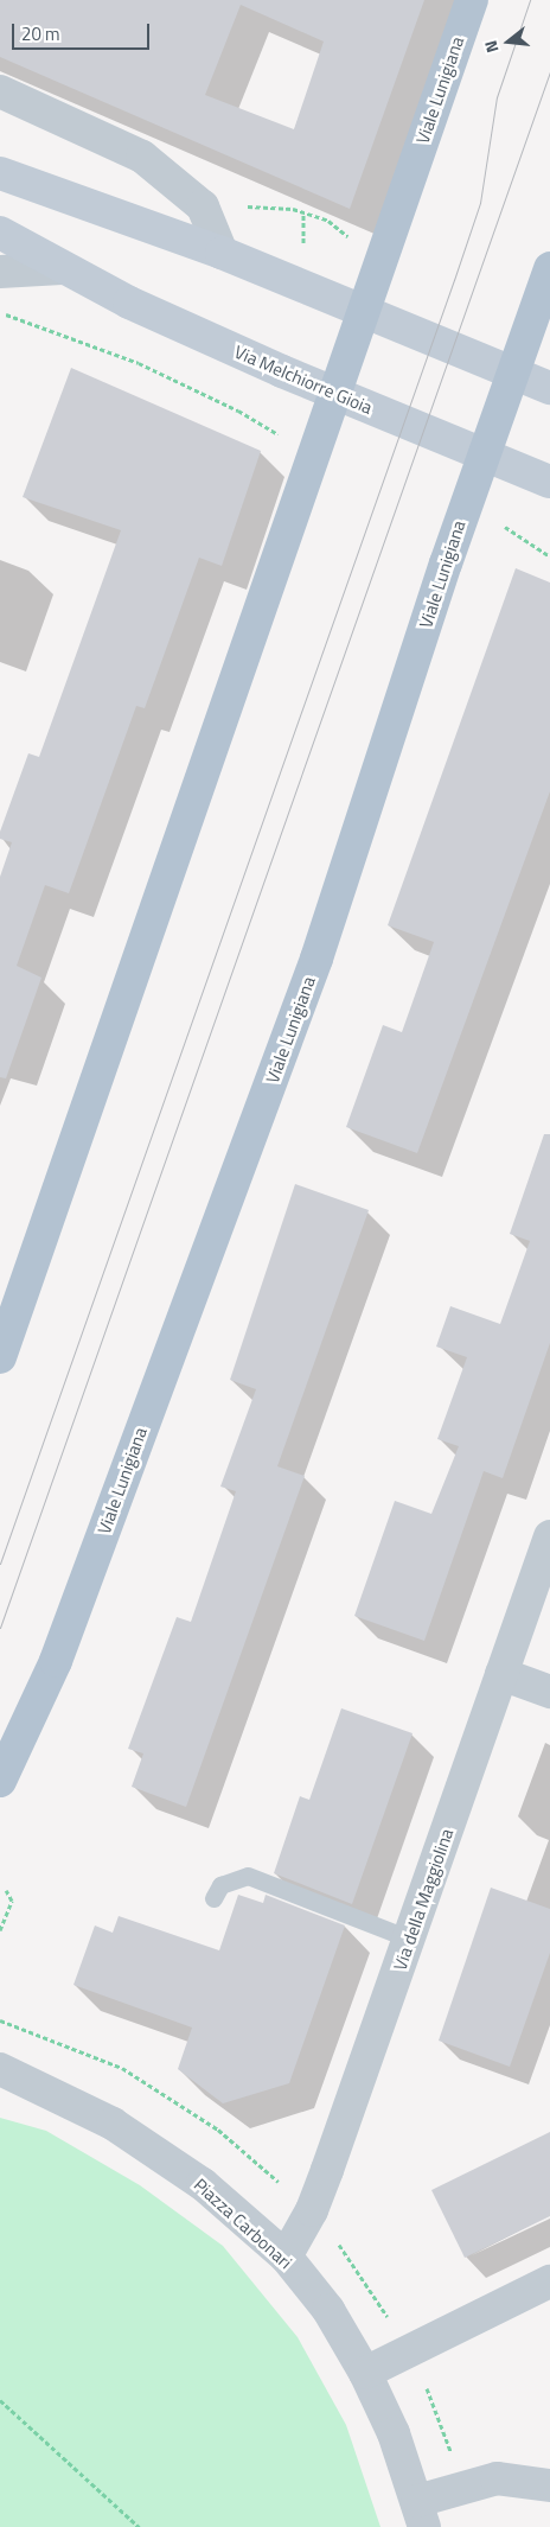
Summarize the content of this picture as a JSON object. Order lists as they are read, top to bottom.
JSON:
{
  "streets": {
    "main road": ["Viale Lunigiana"],
    "street": ["Via Melchiorre Gioia", "Via della Maggiolina", "Piazza Carbonari"]
  },
  "crossings": [
    ["Viale Lunigiana", "Via Melchiorre Gioia"],
    ["Via della Maggiolina", "Piazza Carbonari"]
  ],
  "scale_bar": "20 m",
  "north": "left"
}
